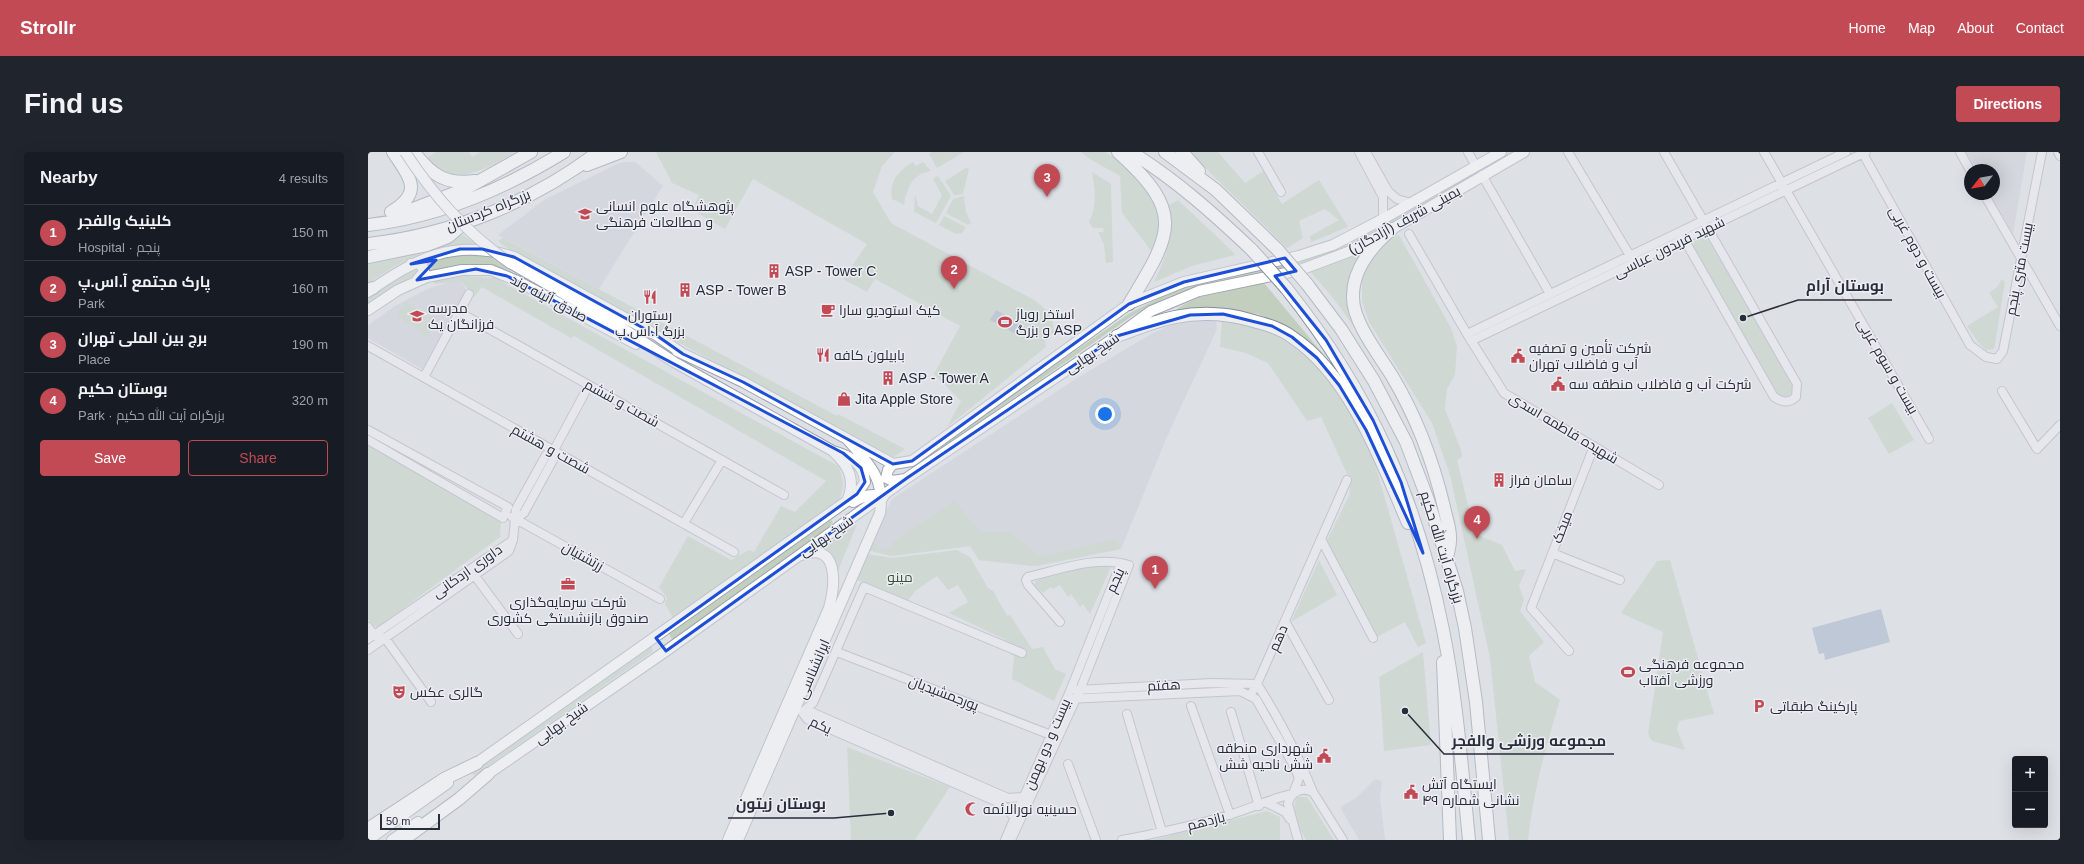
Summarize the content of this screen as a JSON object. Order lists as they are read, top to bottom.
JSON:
{
  "streets": {
    "highway": ["بزرگراه کردستان", "بزرگراه آیت الله حکیم"],
    "main road": [
      "یمینی شریف (آزادگان)",
      "صادق آئینه وند",
      "شیخ بهایی",
      "ایرانشناسی"
    ],
    "street": [
      "شهید فریدون عباسی",
      "بیست و دوم غربی",
      "بیست متری پنجم",
      "بیست و سوم غربی",
      "شصت و ششم",
      "شهیده فاطمه اسدی",
      "شصت و هشتم",
      "میخک",
      "زرتشتیان",
      "داوری اردکانی",
      "پنجم",
      "دهم",
      "هفتم",
      "پورجمشیدیان",
      "یکم",
      "بیست و دو بهمن",
      "یازدهم"
    ]
  },
  "crossings": [
    ["یمینی شریف (آزادگان)", "شیخ بهایی"],
    ["شهید فریدون عباسی", "بیست و دوم غربی"],
    ["شهید فریدون عباسی", "بیست و سوم غربی"],
    ["شهید فریدون عباسی", "شهیده فاطمه اسدی"],
    ["بیست و دوم غربی", "بیست متری پنجم"],
    ["صادق آئینه وند", "شیخ بهایی"],
    ["شیخ بهایی", "ایرانشناسی"],
    ["شهیده فاطمه اسدی", "میخک"],
    ["زرتشتیان", "داوری اردکانی"],
    ["پنجم", "هفتم"],
    ["پنجم", "بیست و دو بهمن"],
    ["دهم", "هفتم"],
    ["ایرانشناسی", "یکم"],
    ["هفتم", "بیست و دو بهمن"],
    ["پورجمشیدیان", "بیست و دو بهمن"],
    ["یکم", "بیست و دو بهمن"]
  ],
  "parks": ["مینو"],
  "places": {
    "school or university": ["پژوهشگاه علوم انسانی و مطالعات فرهنگی", "مدرسه فرزانگان یک"],
    "building": [
      "ASP - Tower C",
      "ASP - Tower B",
      "ASP - Tower A",
      "سامان فراز"
    ],
    "restaurant": ["رستوران بزرگ آ.اس.پ", "بابیلون کافه"],
    "cafe": ["کیک استودیو سارا"],
    "other": ["بوستان آرام", "مجموعه ورزشی والفجر", "بوستان زیتون"],
    "sports": ["استخر روباز و بزرگ ASP", "مجموعه فرهنگی ورزشی آفتاب"],
    "public building": [
      "شركت تأمين و تصفيه آب و فاضلاب تهران",
      "شرکت آب و فاضلاب منطقه سه",
      "شهرداری منطقه شش ناحیه شش",
      "ایستگاه آتش نشانی شماره ۴۹"
    ],
    "shop": ["Jita Apple Store"],
    "office": ["شرکت سرمایه‌گذاری صندوق بازنشستگی کشوری"],
    "theatre": ["گالری عکس"],
    "parking": ["پارکینگ طبقاتی"],
    "mosque": ["حسینیه نورالائمه"]
  },
  "scale_bar": "50 m",
  "north": "bottom left",
  "page": {
    "header": "Strollr",
    "nav": [
      "Home",
      "Map",
      "About",
      "Contact"
    ],
    "buttons": [
      "Directions",
      ["Save", "Share"]
    ],
    "title": "Find us",
    "heading": ["Nearby", "4 results"],
    "pins": [
      "3",
      "2",
      "4",
      "1"
    ],
    "list": [
      {
        "mark": "1",
        "name": "کلینیک والفجر",
        "note": "Hospital · پنجم",
        "value": "150 m"
      },
      {
        "mark": "2",
        "name": "پارک مجتمع آ.اس.پ",
        "note": "Park",
        "value": "160 m"
      },
      {
        "mark": "3",
        "name": "برج بین الملی تهران",
        "note": "Place",
        "value": "190 m"
      },
      {
        "mark": "4",
        "name": "بوستان حکیم",
        "note": "Park · بزرگراه آیت الله حکیم",
        "value": "320 m"
      }
    ],
    "map_buttons": ["+", "−"],
    "scale": "50 m"
  }
}
